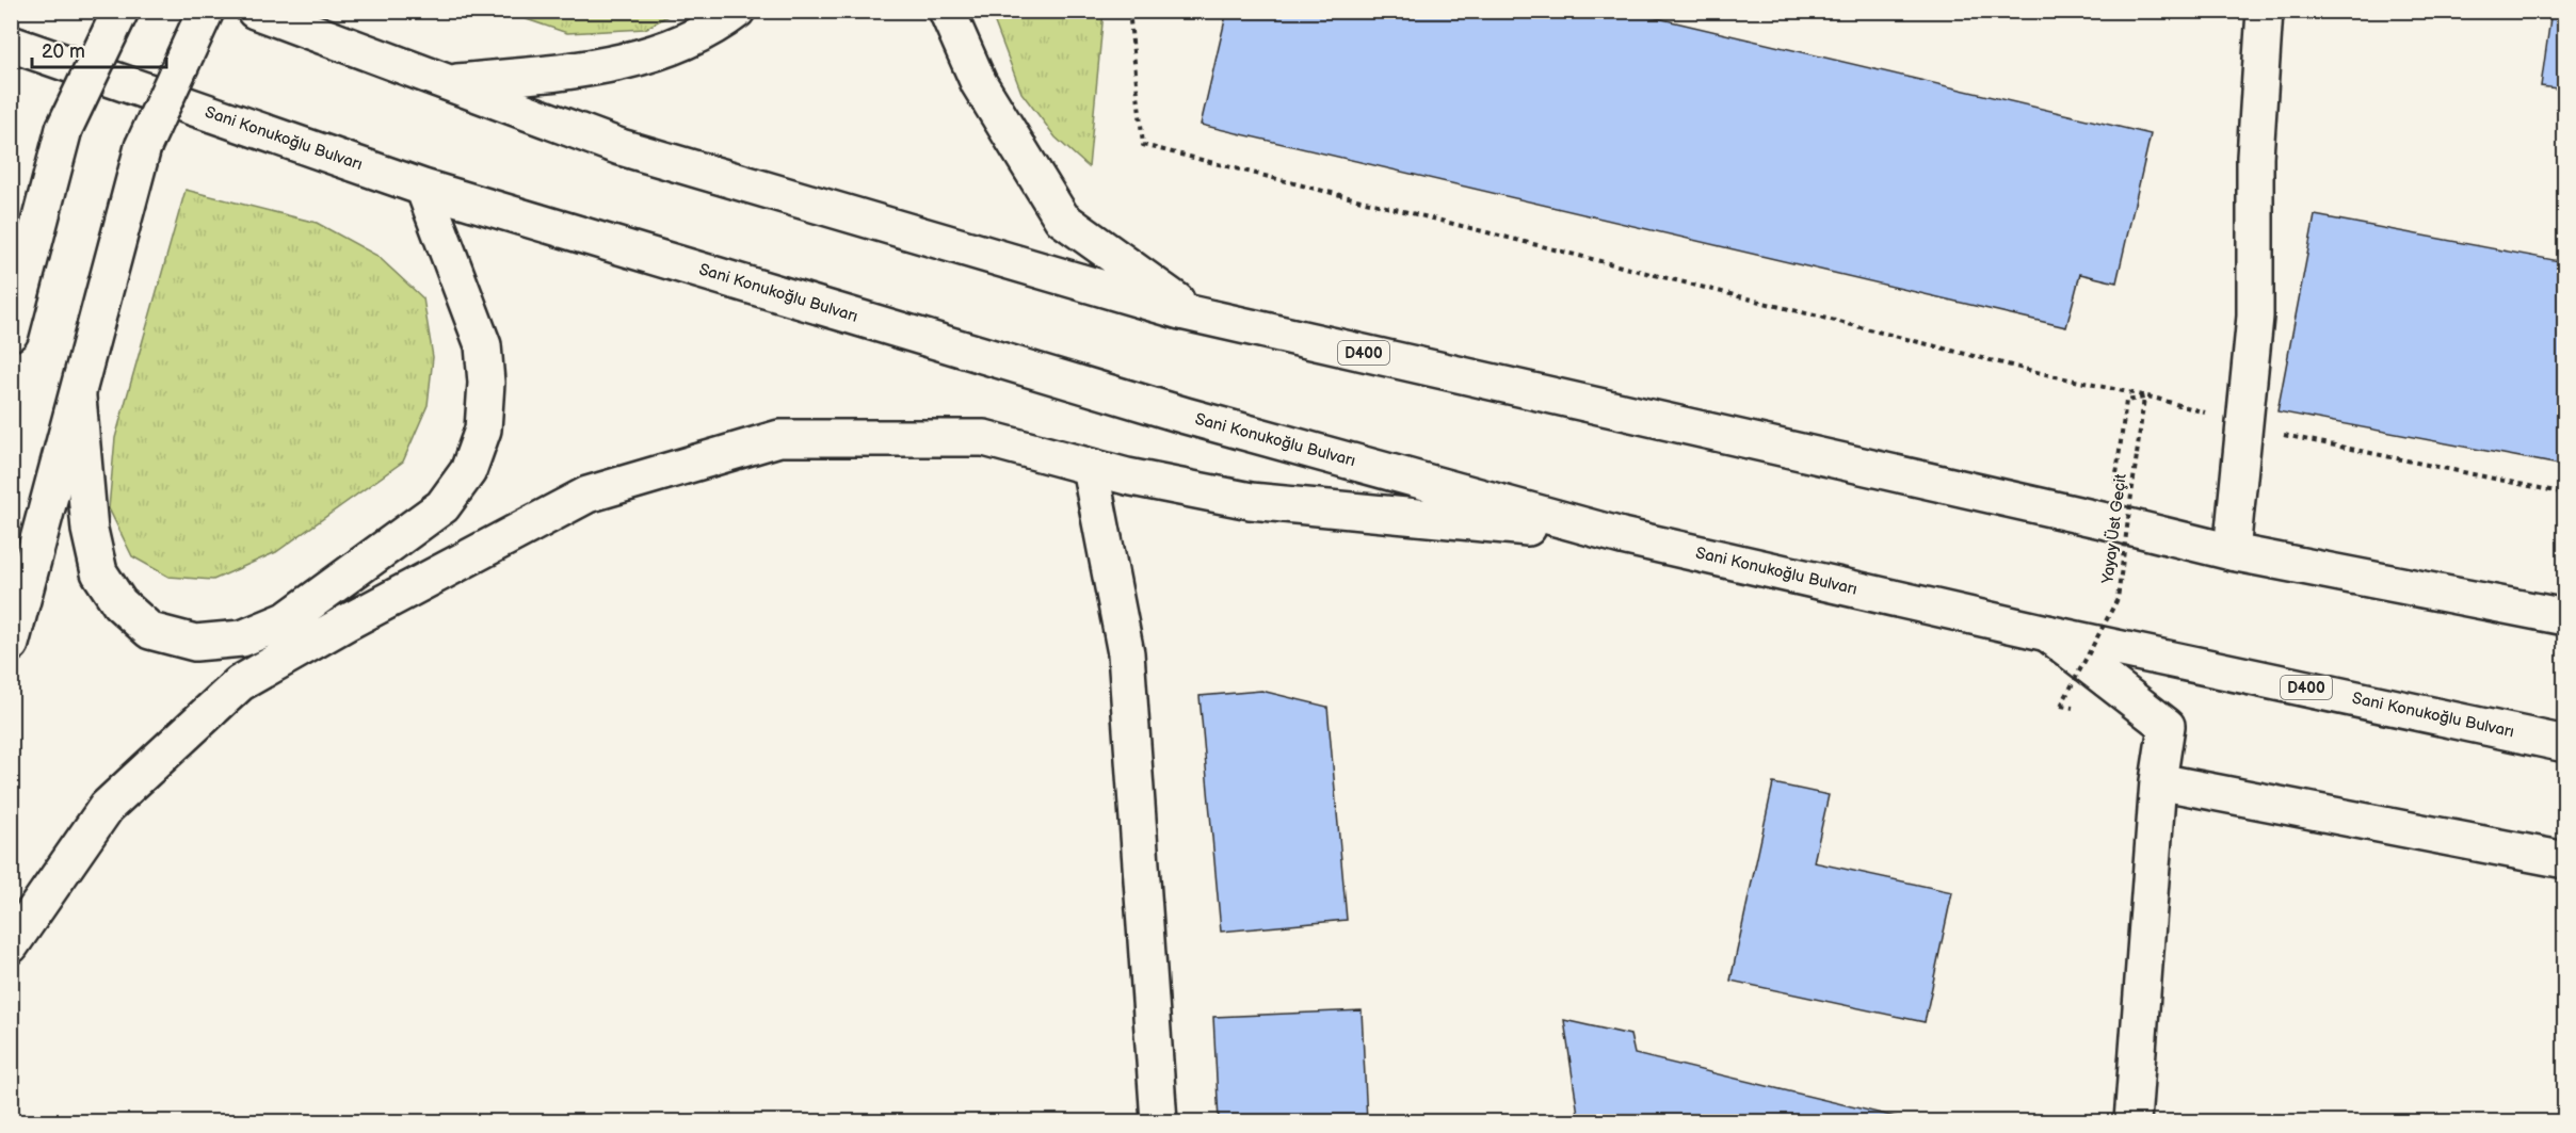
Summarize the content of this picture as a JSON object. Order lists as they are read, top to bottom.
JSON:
{
  "streets": {
    "main road": ["Sani Konukoğlu Bulvarı", "D400"],
    "path": ["Yayay Üst Geçit"]
  },
  "crossings": [
    ["D400", "Yayay Üst Geçit"]
  ],
  "scale_bar": "20 m"
}
